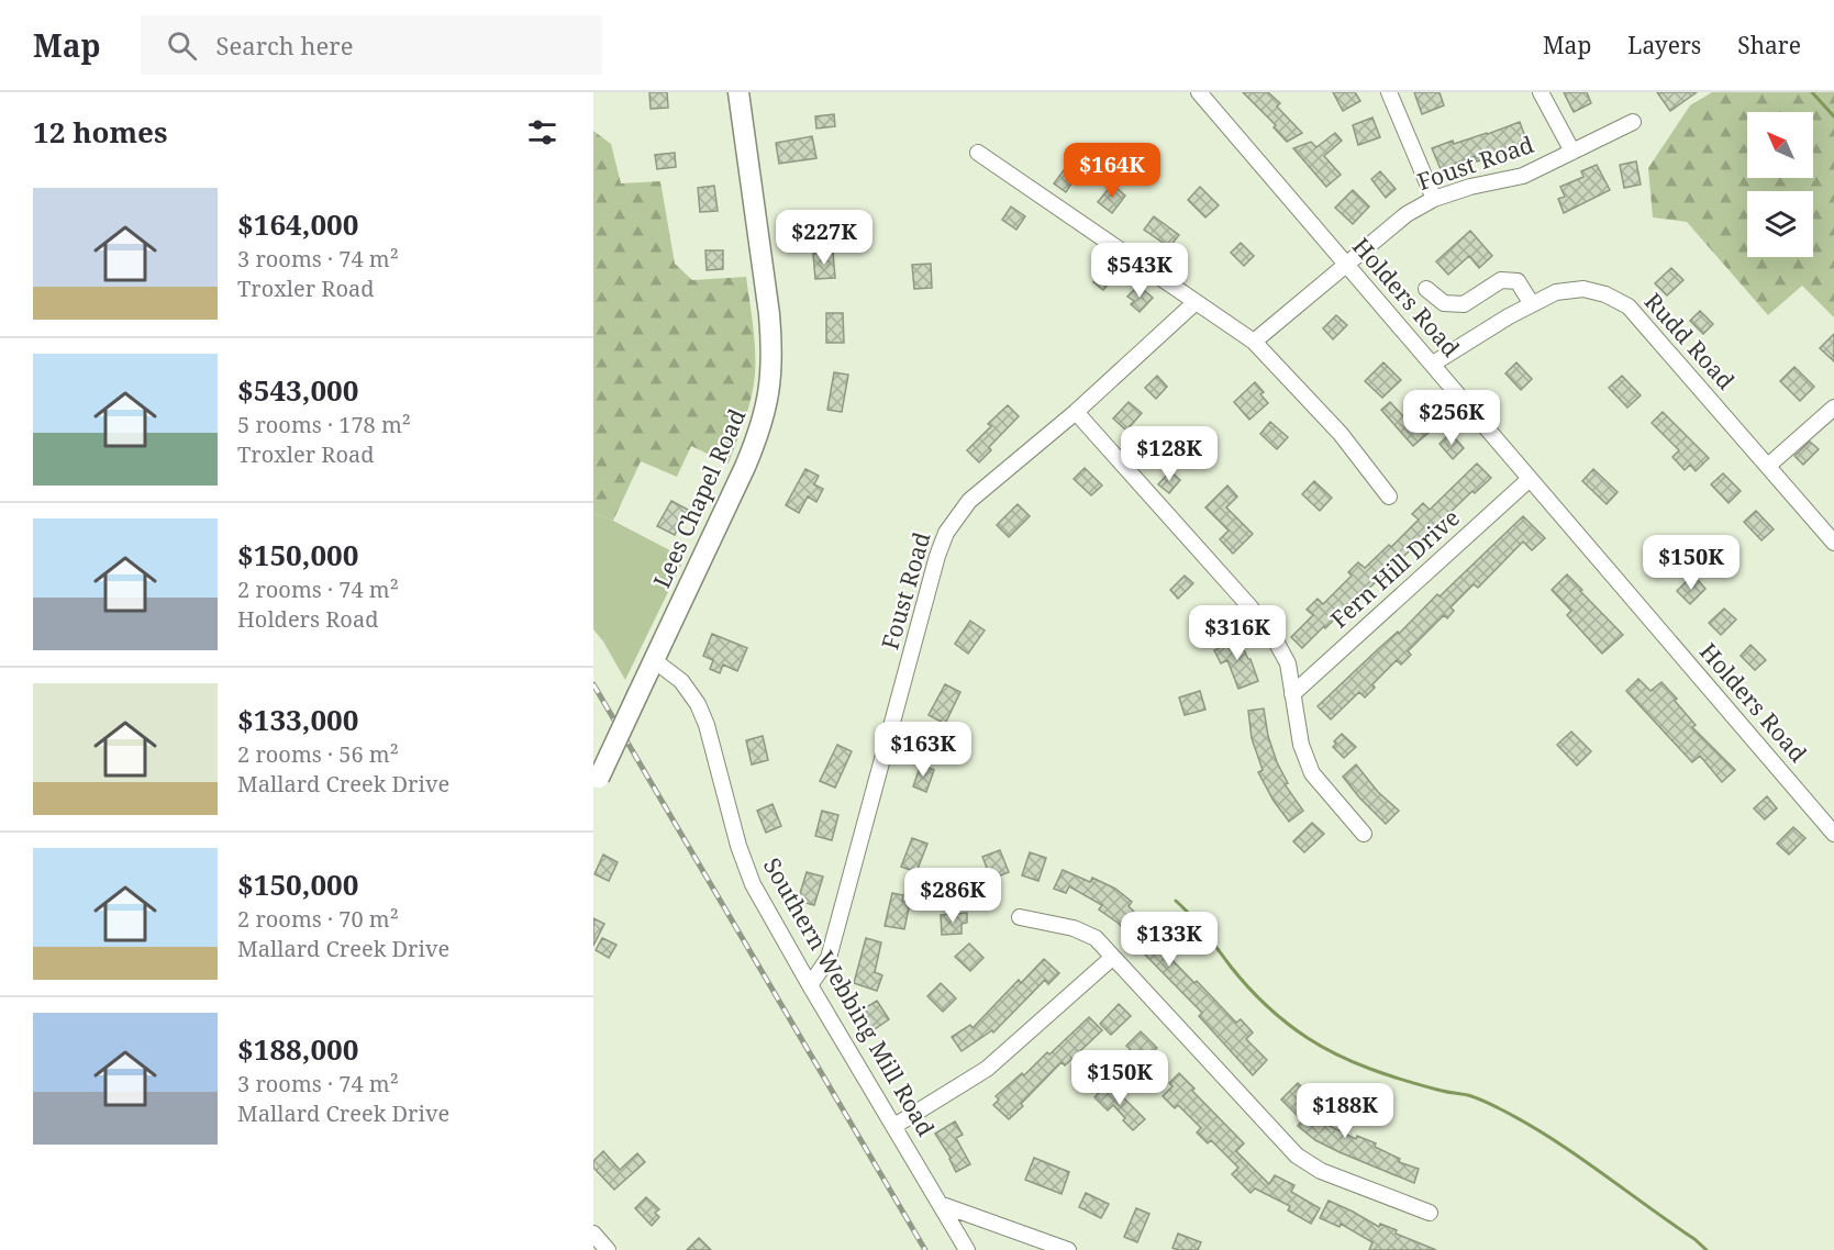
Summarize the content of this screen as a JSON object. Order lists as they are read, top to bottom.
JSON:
{
  "streets": {
    "main road": ["Lees Chapel Road"],
    "street": [
      "Foust Road",
      "Holders Road",
      "Rudd Road",
      "Fern Hill Drive",
      "Southern Webbing Mill Road"
    ]
  },
  "crossings": [
    ["Foust Road", "Holders Road"],
    ["Foust Road", "Southern Webbing Mill Road"],
    ["Holders Road", "Rudd Road"],
    ["Holders Road", "Fern Hill Drive"],
    ["Lees Chapel Road", "Southern Webbing Mill Road"]
  ],
  "north": "top left",
  "page": {
    "header": "Map",
    "search": "Search here",
    "nav": ["Map", "Layers", "Share"],
    "heading": "12 homes",
    "price": [
      "$164K",
      "$227K",
      "$543K",
      "$256K",
      "$128K",
      "$150K",
      "$316K",
      "$163K",
      "$286K",
      "$133K",
      "$150K",
      "$188K"
    ],
    "list": [
      {
        "name": "$164,000",
        "note": "3 rooms · 74 m² · Troxler Road"
      },
      {
        "name": "$543,000",
        "note": "5 rooms · 178 m² · Troxler Road"
      },
      {
        "name": "$150,000",
        "note": "2 rooms · 74 m² · Holders Road"
      },
      {
        "name": "$133,000",
        "note": "2 rooms · 56 m² · Mallard Creek Drive"
      },
      {
        "name": "$150,000",
        "note": "2 rooms · 70 m² · Mallard Creek Drive"
      },
      {
        "name": "$188,000",
        "note": "3 rooms · 74 m² · Mallard Creek Drive"
      }
    ]
  }
}
